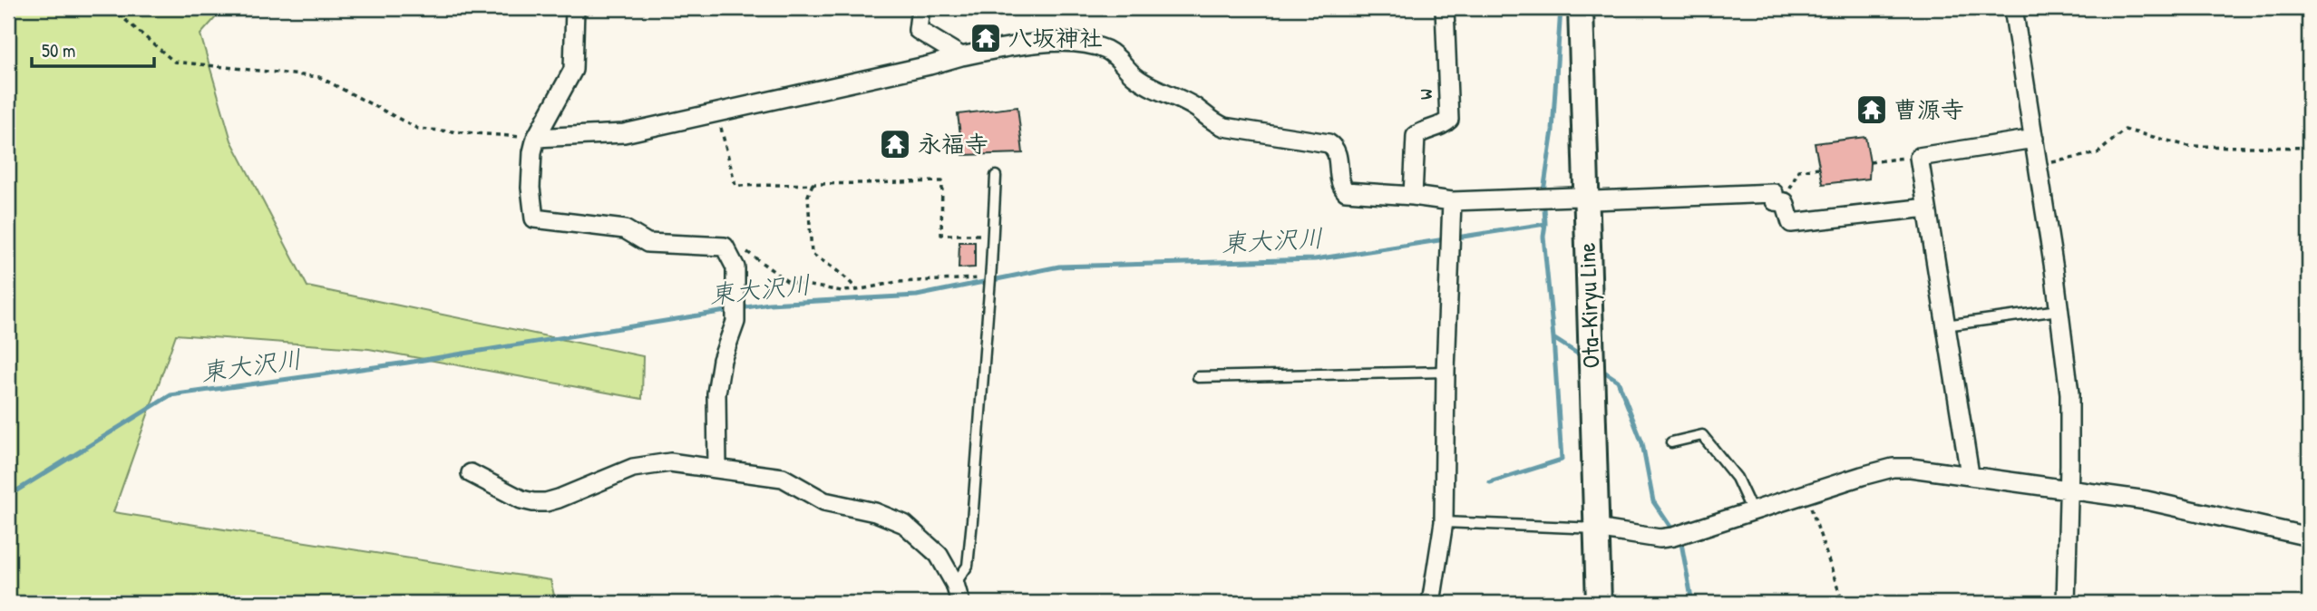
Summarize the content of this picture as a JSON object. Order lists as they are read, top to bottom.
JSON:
{
  "streets": {
    "main road": ["Ota-Kiryu Line"],
    "street": ["w"]
  },
  "water": ["東大沢川"],
  "places": {
    "temple": ["八坂神社", "曹源寺", "永福寺"]
  },
  "scale_bar": "50 m"
}
